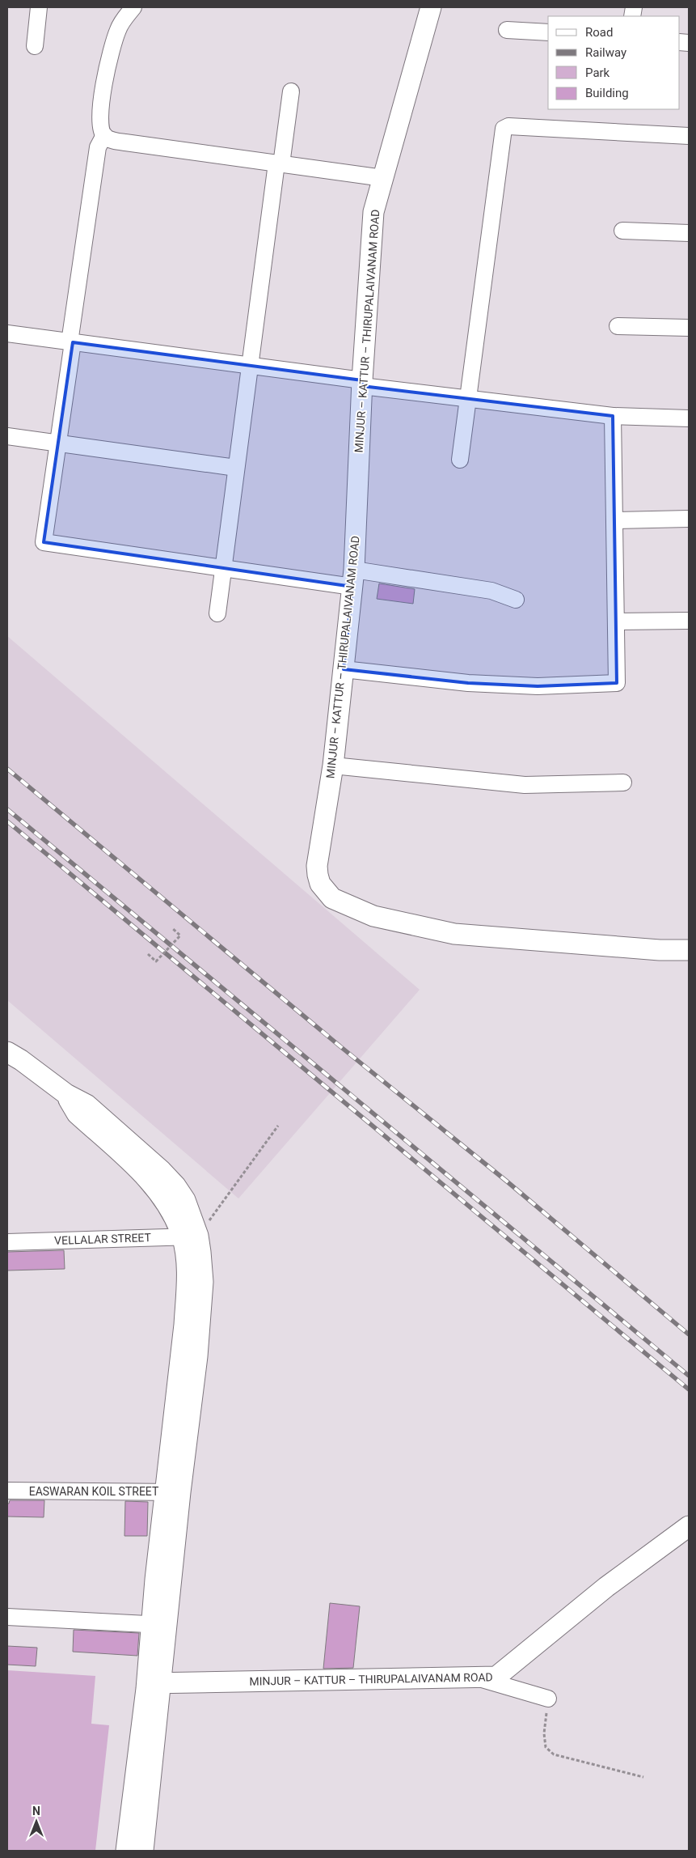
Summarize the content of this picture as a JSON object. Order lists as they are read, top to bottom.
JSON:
{
  "streets": {
    "main road": ["MINJUR – KATTUR – THIRUPALAIVANAM ROAD"],
    "street": ["VELLALAR STREET", "EASWARAN KOIL STREET"]
  },
  "legend": [
    "Road",
    "Railway",
    "Park",
    "Building"
  ],
  "north": "top"
}
